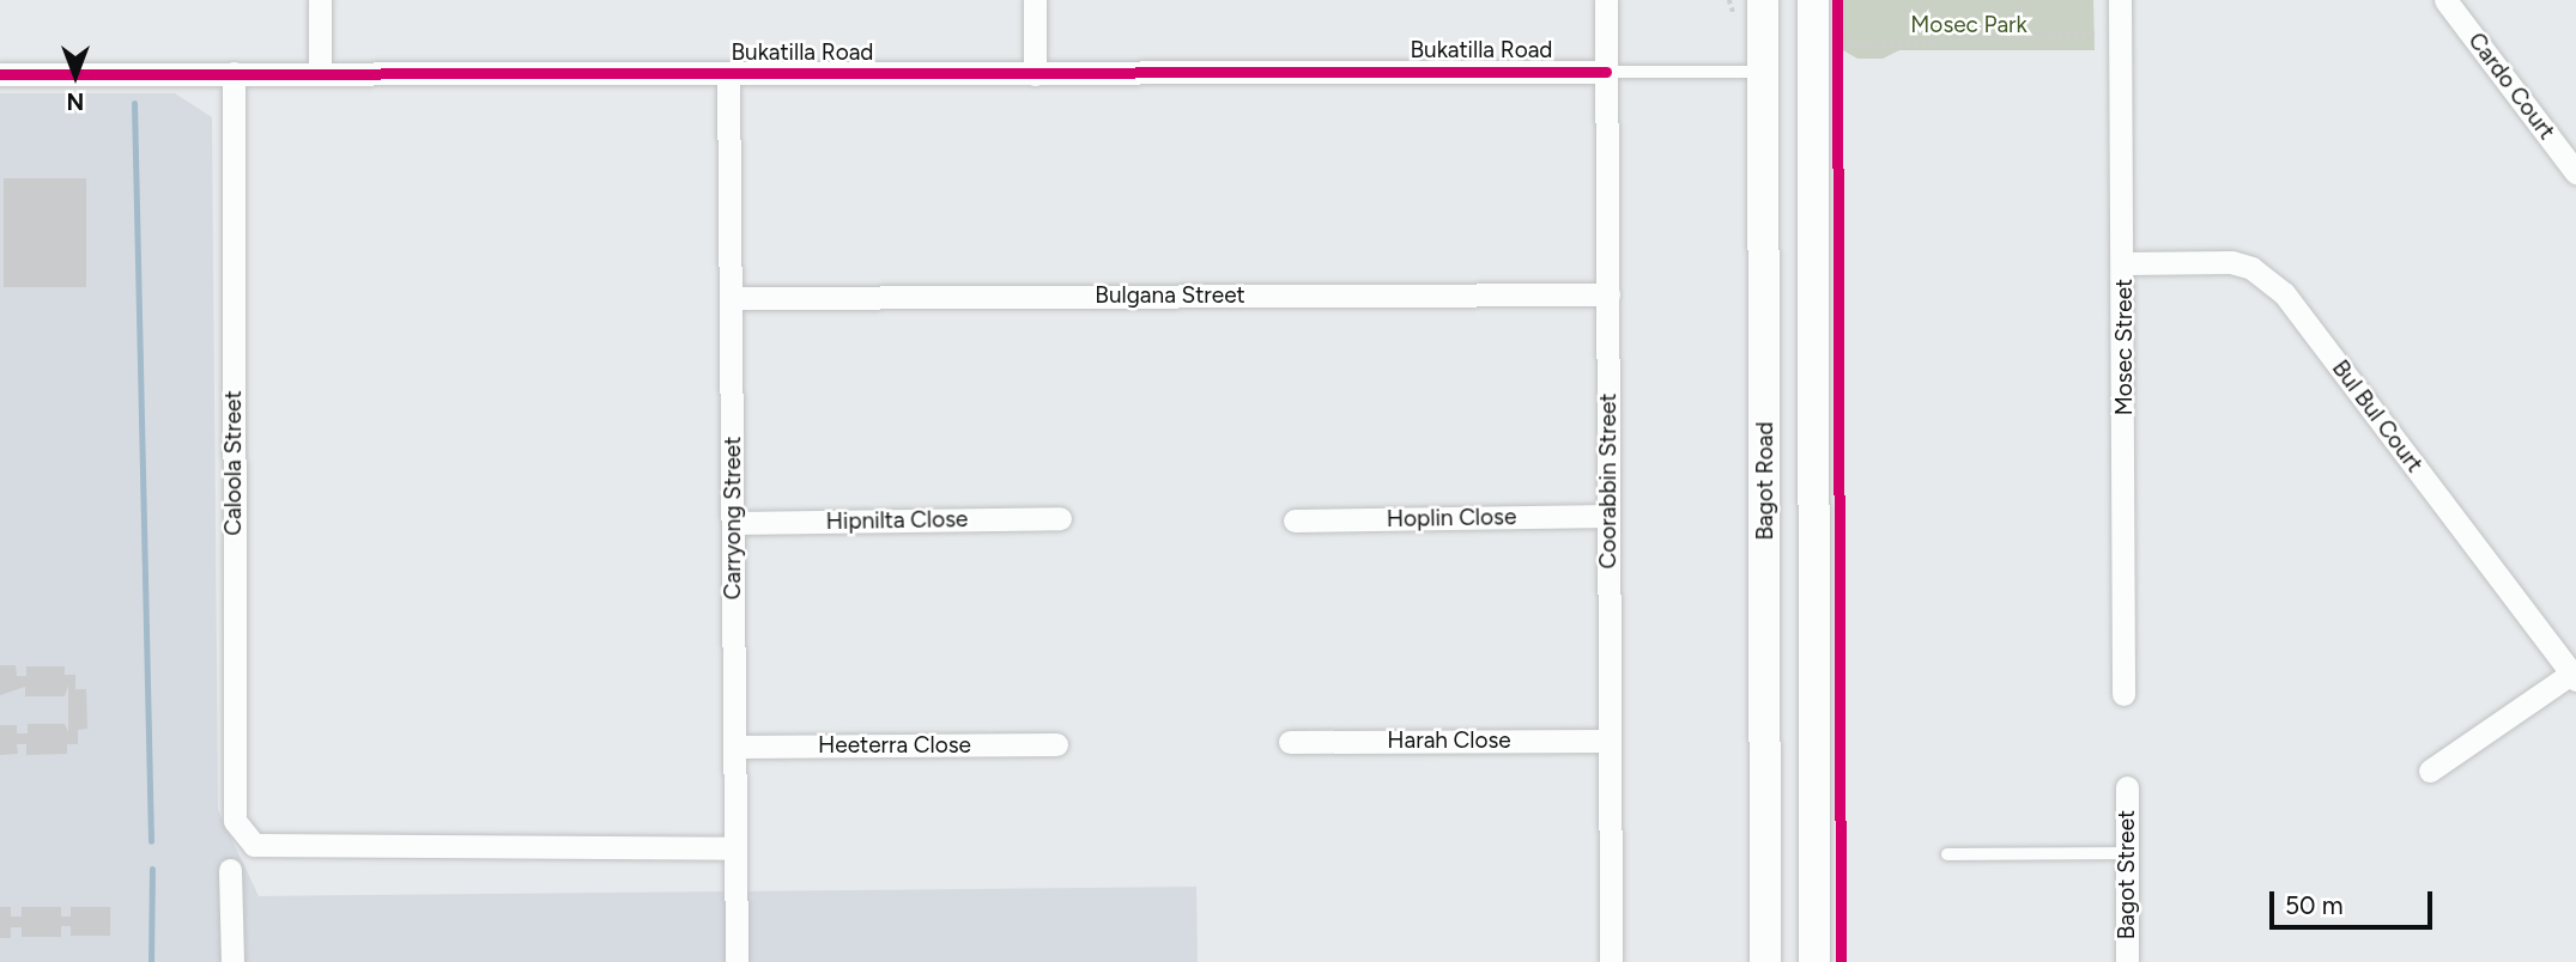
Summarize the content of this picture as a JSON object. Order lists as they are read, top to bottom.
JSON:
{
  "streets": {
    "main road": ["Bagot Road"],
    "street": [
      "Bukatilla Road",
      "Cardo Court",
      "Bulgana Street",
      "Mosec Street",
      "Bul Bul Court",
      "Caloola Street",
      "Coorabbin Street",
      "Carryong Street",
      "Hoplin Close",
      "Hipnilta Close",
      "Harah Close",
      "Heeterra Close",
      "Bagot Street"
    ]
  },
  "crossings": [
    ["Bukatilla Road", "Caloola Street"],
    ["Bukatilla Road", "Coorabbin Street"],
    ["Bukatilla Road", "Carryong Street"],
    ["Bulgana Street", "Coorabbin Street"],
    ["Bulgana Street", "Carryong Street"],
    ["Mosec Street", "Bul Bul Court"],
    ["Caloola Street", "Carryong Street"],
    ["Coorabbin Street", "Hoplin Close"],
    ["Coorabbin Street", "Harah Close"],
    ["Carryong Street", "Hipnilta Close"],
    ["Carryong Street", "Heeterra Close"]
  ],
  "parks": ["Mosec Park"],
  "scale_bar": "50 m",
  "north": "bottom"
}
